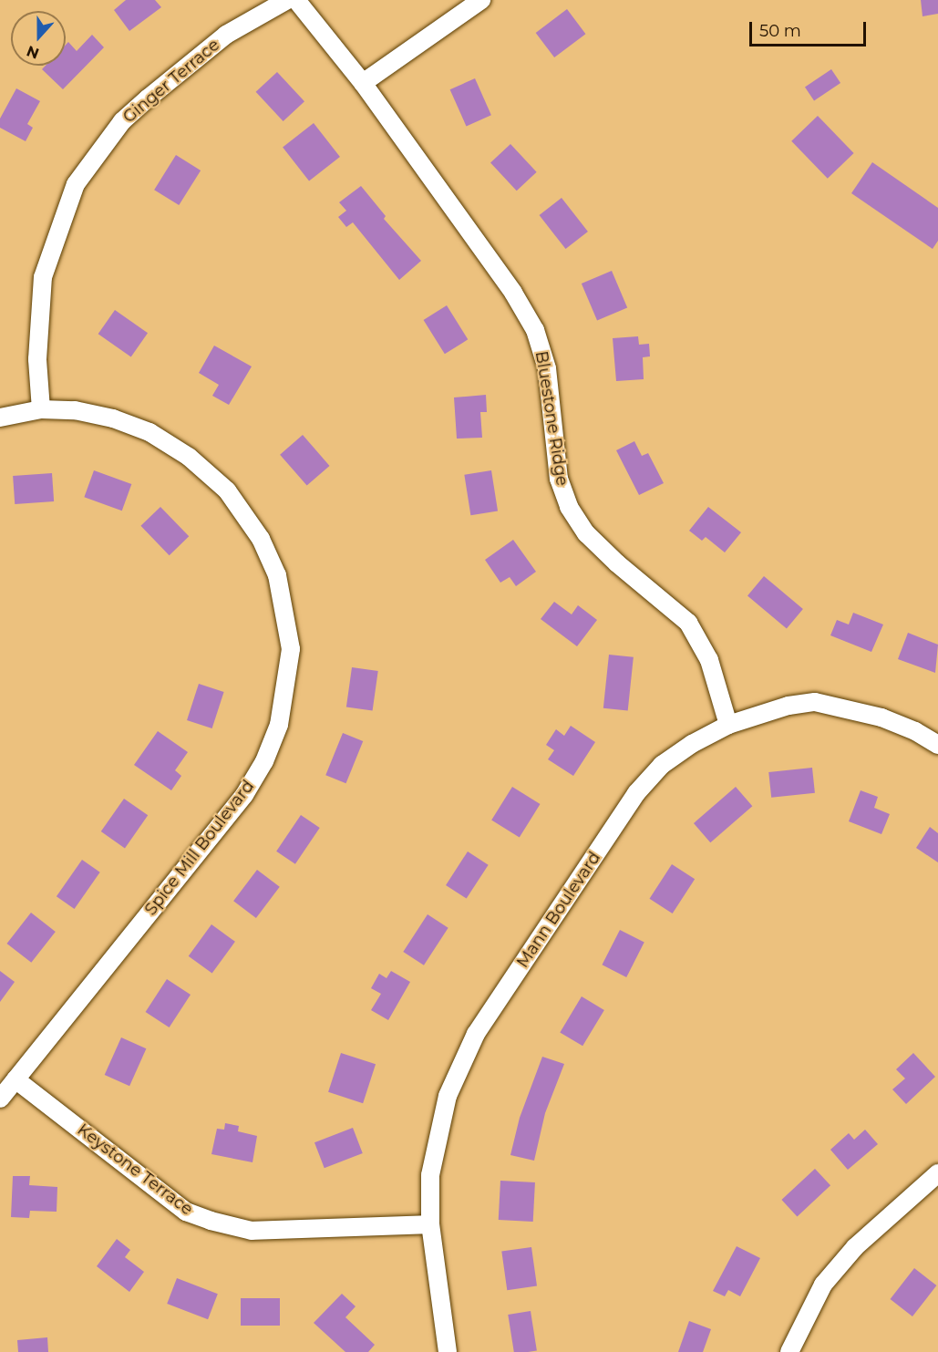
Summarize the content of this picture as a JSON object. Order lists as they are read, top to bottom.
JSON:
{
  "streets": {
    "street": [
      "Ginger Terrace",
      "Bluestone Ridge",
      "Spice Mill Boulevard",
      "Mann Boulevard",
      "Keystone Terrace"
    ]
  },
  "crossings": [
    ["Ginger Terrace", "Spice Mill Boulevard"],
    ["Bluestone Ridge", "Mann Boulevard"],
    ["Spice Mill Boulevard", "Keystone Terrace"],
    ["Mann Boulevard", "Keystone Terrace"]
  ],
  "scale_bar": "50 m",
  "north": "bottom"
}
